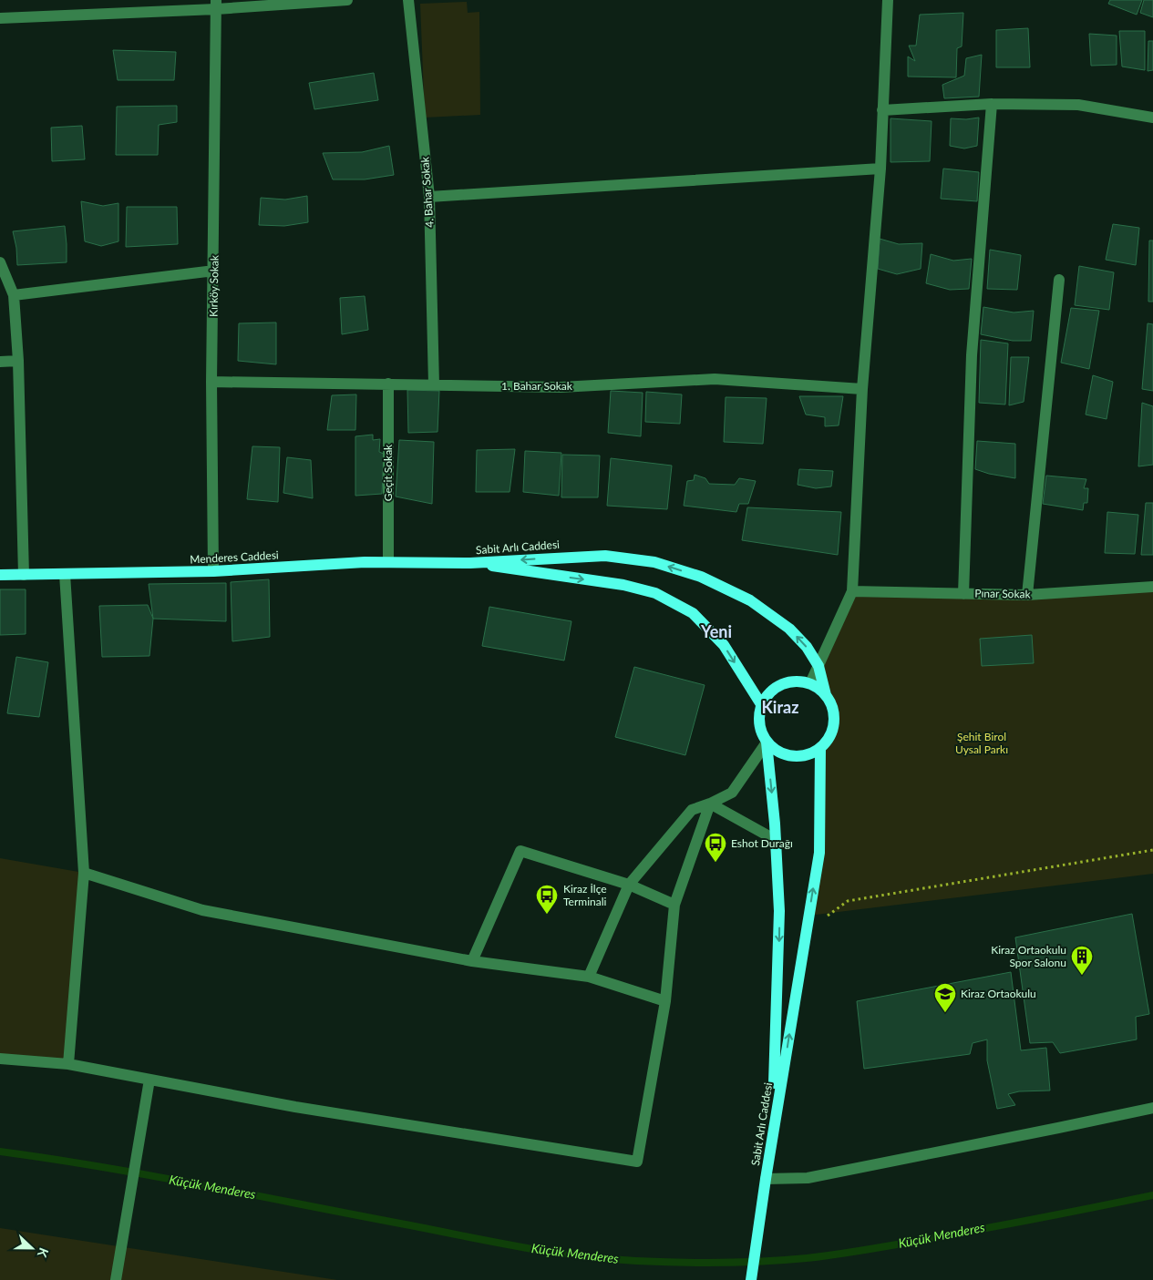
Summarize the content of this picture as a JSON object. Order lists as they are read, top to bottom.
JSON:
{
  "streets": {
    "main road": ["Sabit Arlı Caddesi", "Menderes Caddesi"],
    "street": [
      "4. Bahar Sokak",
      "Kırköy Sokak",
      "1. Bahar Sokak",
      "Geçit Sokak",
      "Pınar Sokak"
    ]
  },
  "crossings": [
    ["4. Bahar Sokak", "1. Bahar Sokak"],
    ["Kırköy Sokak", "1. Bahar Sokak"],
    ["Kırköy Sokak", "Menderes Caddesi"],
    ["1. Bahar Sokak", "Geçit Sokak"],
    ["Geçit Sokak", "Menderes Caddesi"],
    ["Sabit Arlı Caddesi", "Menderes Caddesi"]
  ],
  "districts": ["Yeni", "Kiraz"],
  "water": ["Küçük Menderes"],
  "parks": ["Şehit Birol Uysal Parkı"],
  "places": {
    "bus stop": ["Eshot Durağı", "Kiraz İlçe Terminali"],
    "building": ["Kiraz Ortaokulu Spor Salonu"],
    "school or university": ["Kiraz Ortaokulu"]
  },
  "north": "right"
}
